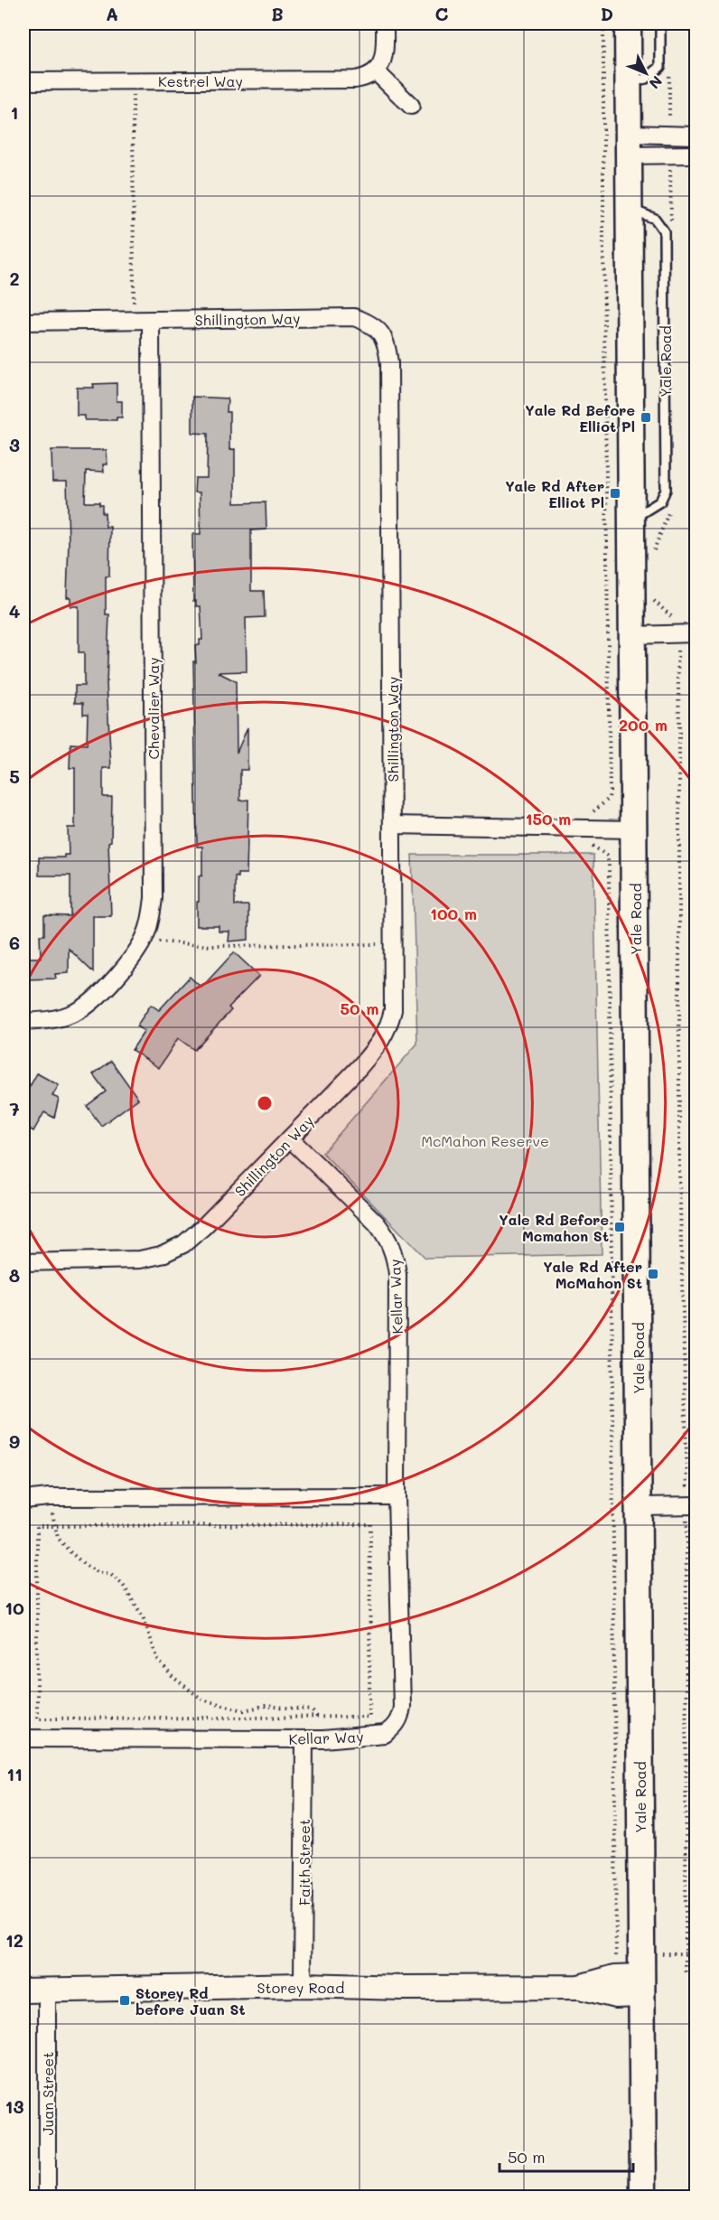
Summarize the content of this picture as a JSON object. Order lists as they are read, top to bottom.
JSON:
{
  "streets": {
    "main road": ["Yale Road"],
    "street": [
      "Kestrel Way",
      "Shillington Way",
      "Chevalier Way",
      "Kellar Way",
      "Faith Street",
      "Storey Road",
      "Juan Street"
    ]
  },
  "crossings": [
    ["Shillington Way", "Chevalier Way"],
    ["Shillington Way", "Kellar Way"],
    ["Yale Road", "Storey Road"],
    ["Kellar Way", "Faith Street"],
    ["Faith Street", "Storey Road"],
    ["Storey Road", "Juan Street"]
  ],
  "parks": ["McMahon Reserve"],
  "places": {
    "transit": [
      "Yale Rd Before Elliot Pl",
      "Yale Rd After Elliot Pl",
      "Yale Rd Before Mcmahon St",
      "Yale Rd After McMahon St",
      "Storey Rd before Juan St"
    ]
  },
  "scale_bar": "50 m",
  "north": "bottom right",
  "grid": {
    "columns": [
      "A",
      "B",
      "C",
      "D"
    ],
    "rows": [
      "1",
      "2",
      "3",
      "4",
      "5",
      "6",
      "7",
      "8",
      "9",
      "10",
      "11",
      "12",
      "13"
    ]
  },
  "rings": [
    "200 m",
    "150 m",
    "100 m",
    "50 m"
  ]
}
